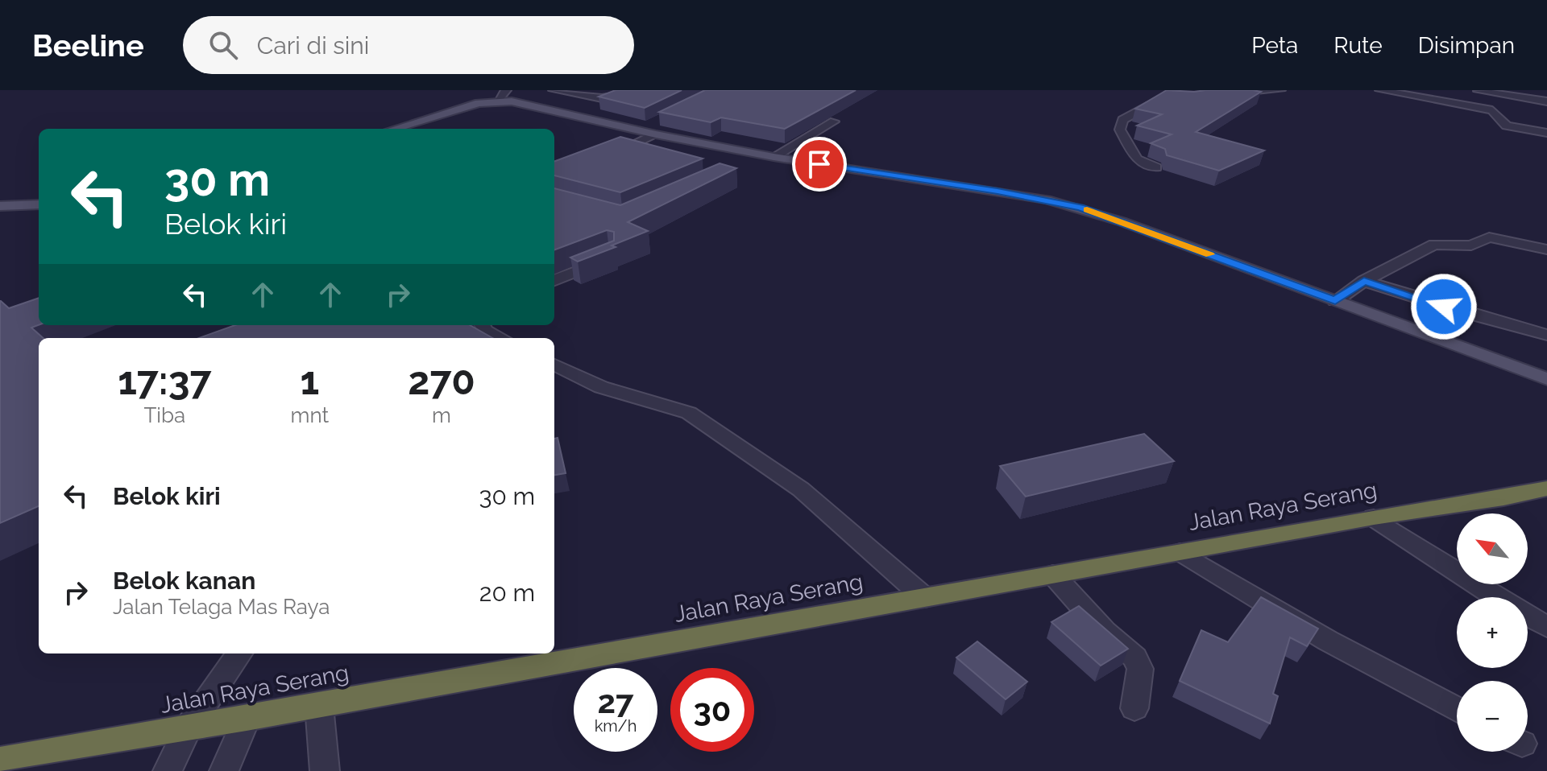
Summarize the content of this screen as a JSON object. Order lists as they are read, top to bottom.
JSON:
{
  "streets": {
    "highway": ["Jalan Raya Serang"]
  },
  "north": "top left",
  "page": {
    "header": "Beeline",
    "search": "Cari di sini",
    "nav": ["Peta", "Rute", "Disimpan"],
    "turn": ["30 m", "Belok kiri"],
    "eta": [
      "17:37",
      "Tiba",
      "1",
      "mnt",
      "270",
      "m"
    ],
    "list": [
      {
        "name": "Belok kiri",
        "value": "30 m"
      },
      {
        "name": "Belok kanan",
        "note": "Jalan Telaga Mas Raya",
        "value": "20 m"
      }
    ],
    "map_buttons": ["+", "−"],
    "speed": "27 km/h",
    "limit": "30"
  }
}
